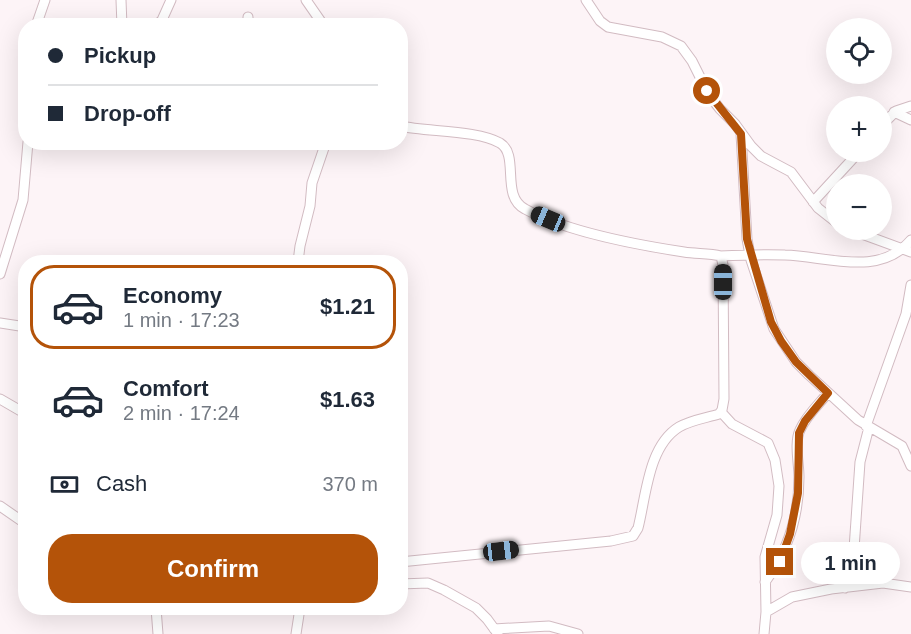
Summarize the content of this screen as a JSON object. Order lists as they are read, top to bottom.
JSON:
{
  "page": {
    "map_buttons": ["+", "−"],
    "banner": ["Pickup", "Drop-off"],
    "list": [
      {
        "name": "Economy",
        "note": "1 min · 17:23",
        "value": "$1.21"
      },
      {
        "name": "Comfort",
        "note": "2 min · 17:24",
        "value": "$1.63"
      }
    ],
    "pay": ["Cash", "370 m"],
    "buttons": "Confirm",
    "bubble": "1 min"
  }
}
